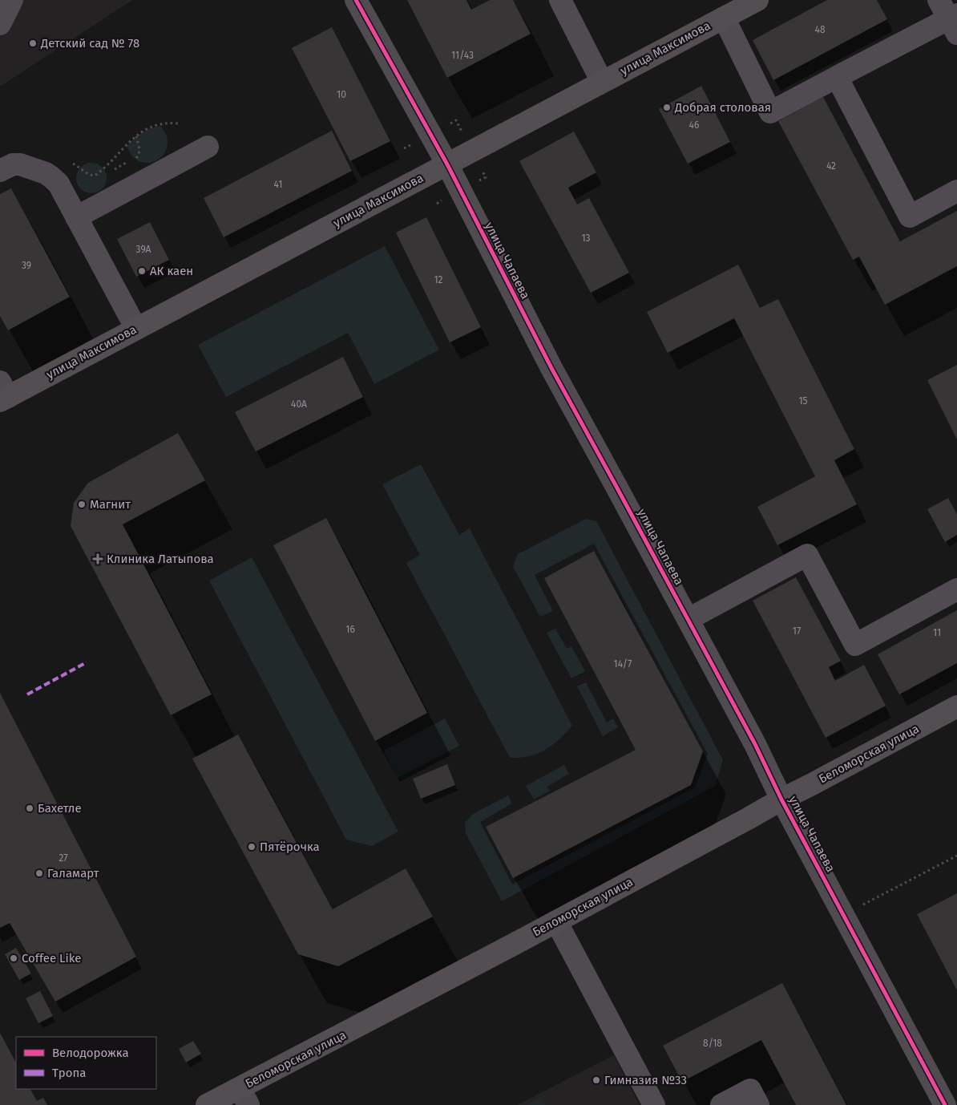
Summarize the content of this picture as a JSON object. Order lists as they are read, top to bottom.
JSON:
{
  "streets": {
    "main road": ["улица Максимова", "Беломорская улица"],
    "street": ["улица Чапаева"]
  },
  "crossings": [
    ["улица Максимова", "улица Чапаева"],
    ["улица Чапаева", "Беломорская улица"]
  ],
  "places": {
    "other": [
      "Детский сад № 78",
      "Добрая столовая",
      "АК каен",
      "Магнит",
      "Бахетле",
      "Пятёрочка",
      "Галамарт",
      "Coffee Like",
      "Гимназия №33"
    ],
    "health": ["Клиника Латыпова"]
  },
  "house_numbers": [
    "48",
    "11/43",
    "10",
    "46",
    "42",
    "41",
    "13",
    "39А",
    "39",
    "12",
    "15",
    "40А",
    "16",
    "17",
    "11",
    "14/7",
    "27",
    "8/18"
  ],
  "legend": ["Велодорожка", "Тропа"]
}
